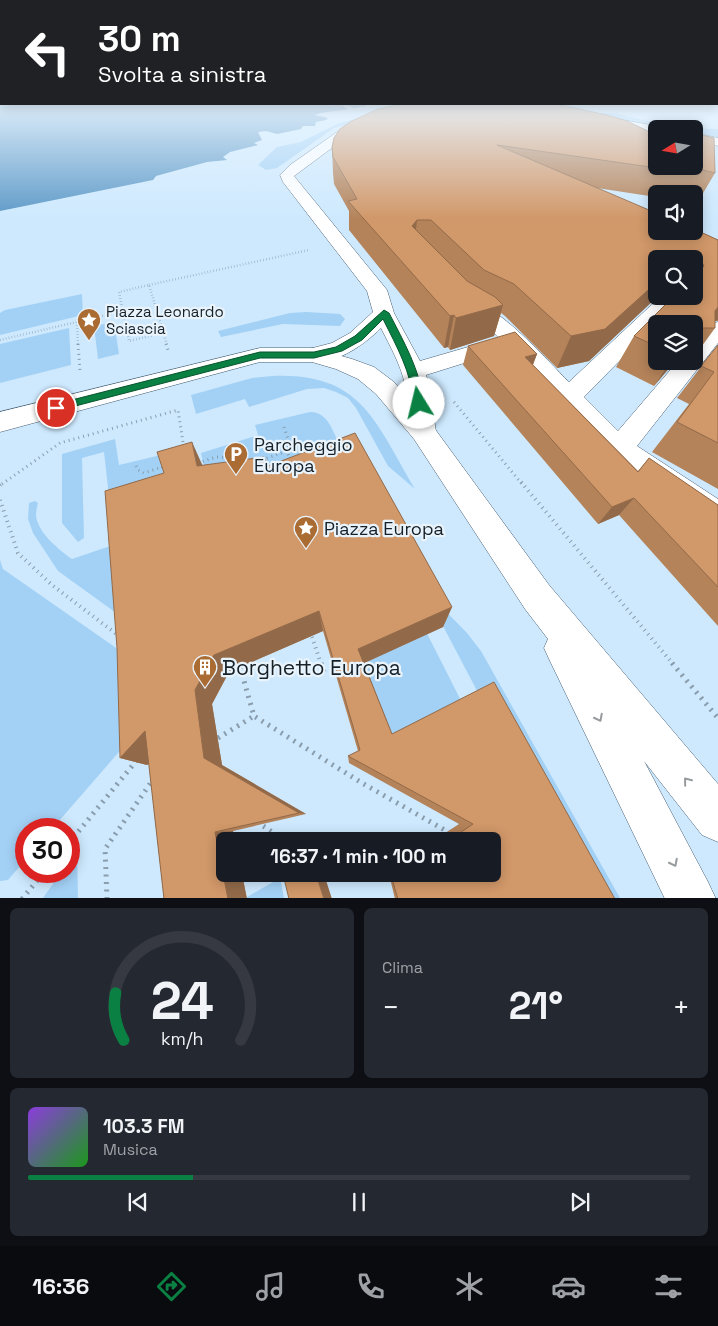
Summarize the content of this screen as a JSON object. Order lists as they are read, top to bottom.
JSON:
{
  "places": {
    "place": ["Piazza Leonardo Sciascia", "Piazza Europa"],
    "parking": ["Parcheggio Europa"],
    "building": ["Borghetto Europa"]
  },
  "north": "left",
  "page": {
    "turn": ["30 m", "Svolta a sinistra"],
    "limit": "30",
    "trip": "16:37 · 1 min · 100 m",
    "tile": "Clima",
    "heat": ["−", "21°", "+"],
    "song": ["103.3 FM", "Musica"],
    "tabs": "16:36",
    "gauge": ["24", "km/h"]
  }
}
